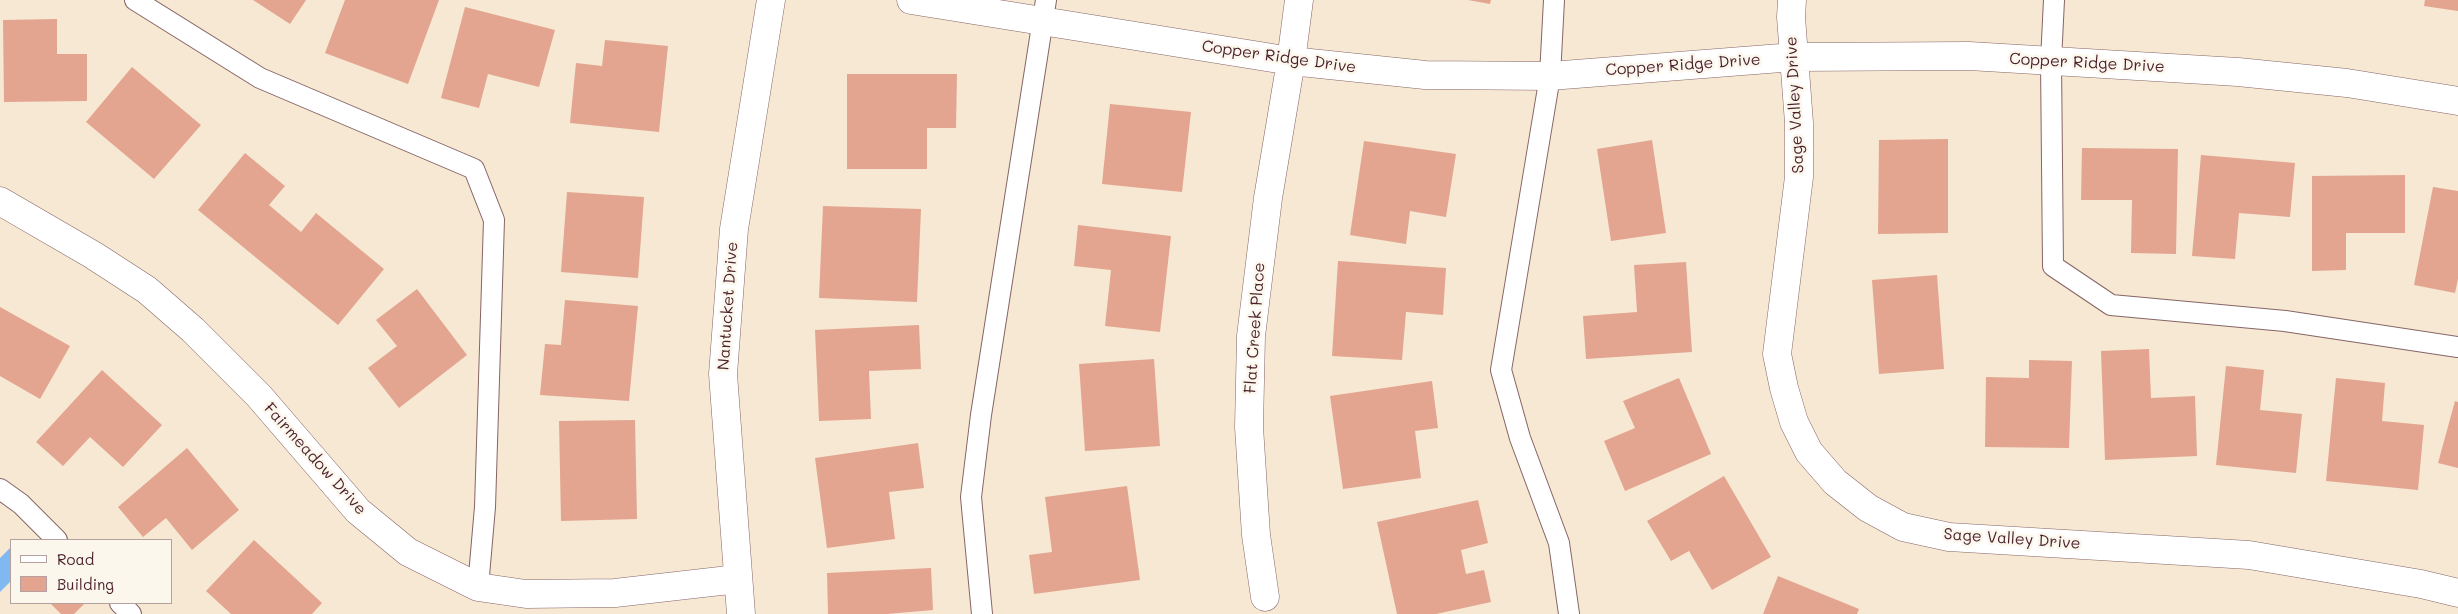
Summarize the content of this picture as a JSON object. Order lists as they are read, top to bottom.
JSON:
{
  "streets": {
    "street": [
      "Copper Ridge Drive",
      "Sage Valley Drive",
      "Nantucket Drive",
      "Flat Creek Place",
      "Fairmeadow Drive"
    ]
  },
  "crossings": [
    ["Copper Ridge Drive", "Sage Valley Drive"],
    ["Copper Ridge Drive", "Flat Creek Place"],
    ["Nantucket Drive", "Fairmeadow Drive"]
  ],
  "legend": ["Road", "Building"]
}
